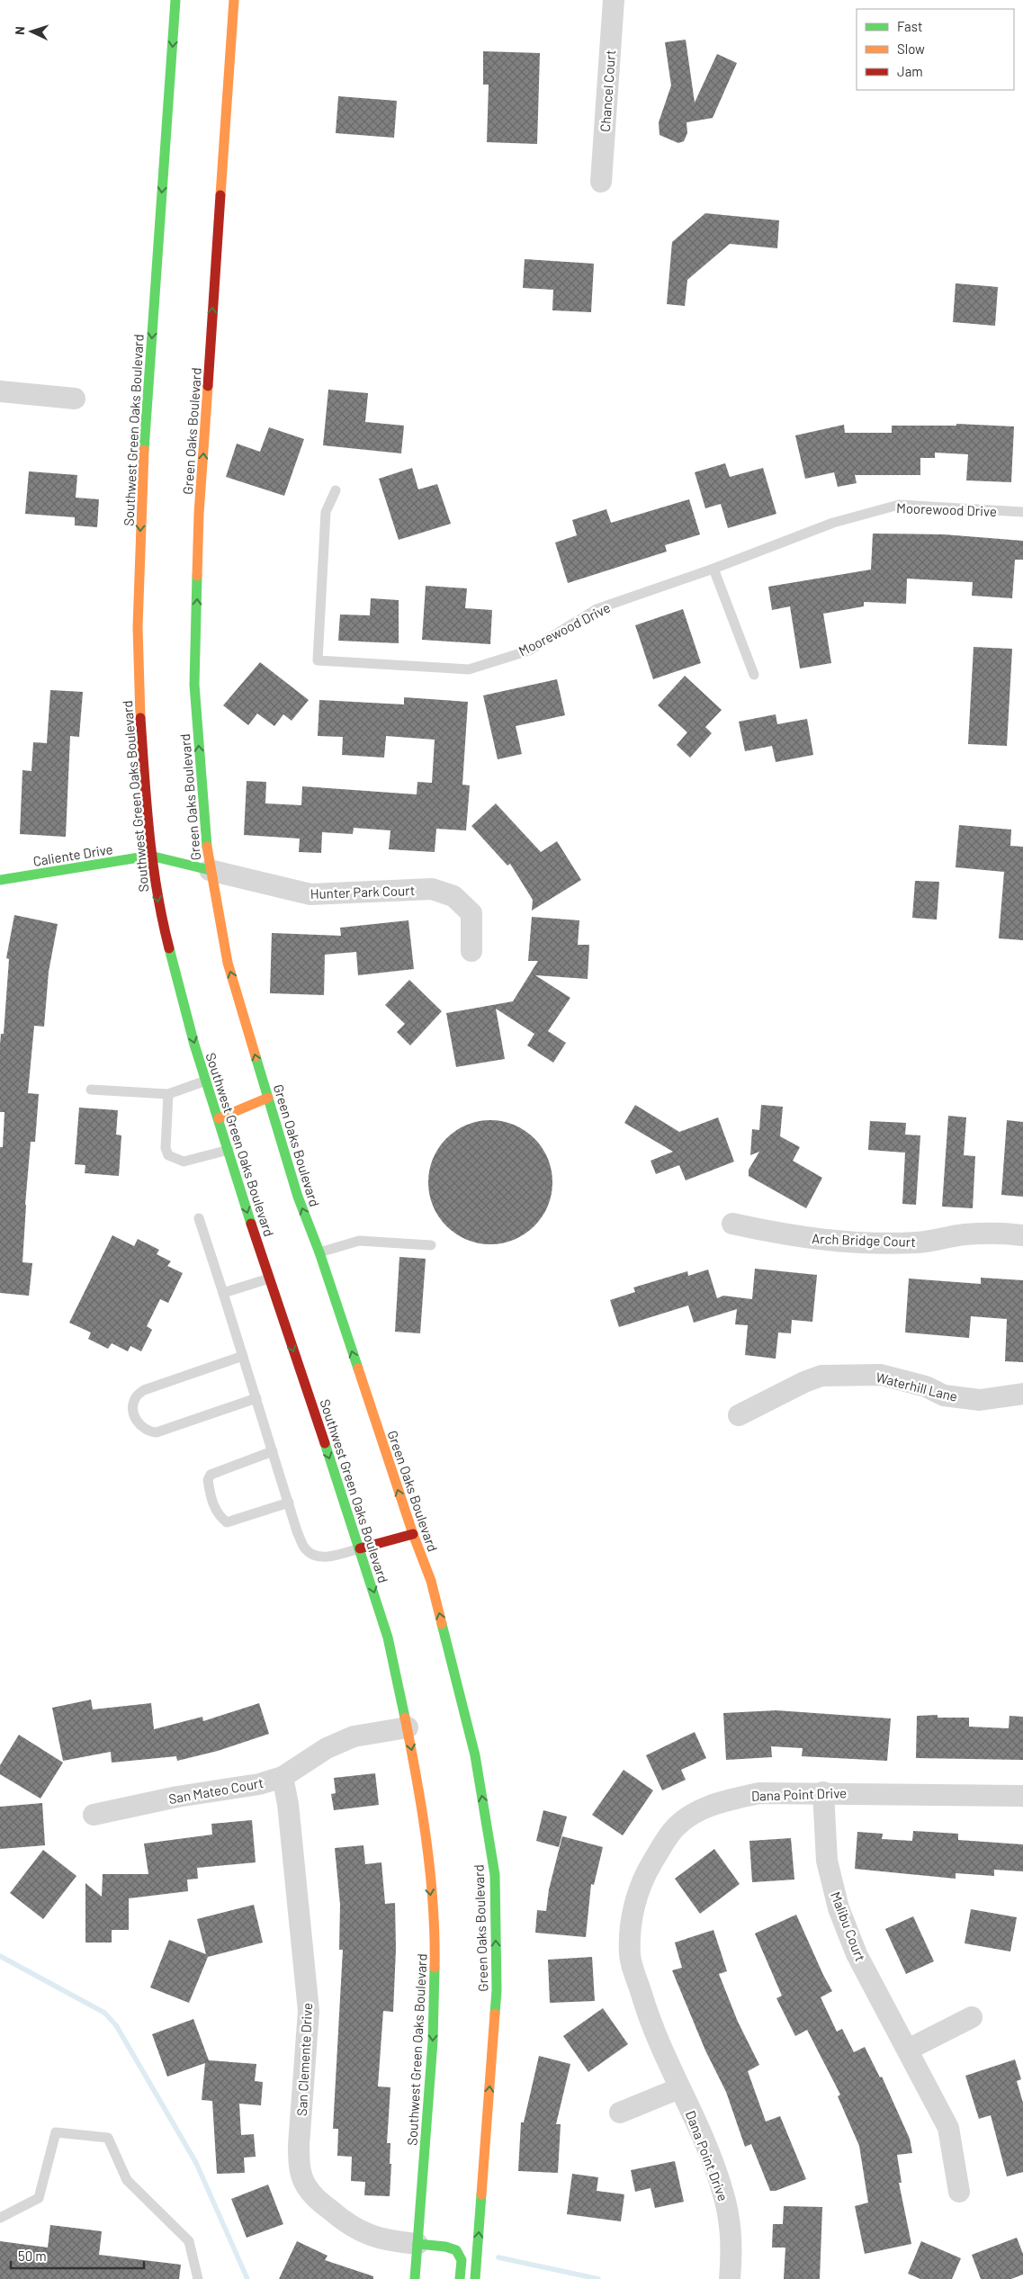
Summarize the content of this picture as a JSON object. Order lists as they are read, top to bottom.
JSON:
{
  "streets": {
    "main road": ["Southwest Green Oaks Boulevard", "Green Oaks Boulevard", "Caliente Drive"],
    "street": [
      "Chancel Court",
      "Hunter Park Court",
      "Arch Bridge Court",
      "Waterhill Lane",
      "San Mateo Court",
      "Dana Point Drive",
      "Malibu Court",
      "San Clemente Drive"
    ],
    "lane": ["Moorewood Drive"]
  },
  "crossings": [
    ["Southwest Green Oaks Boulevard", "Caliente Drive"],
    ["Southwest Green Oaks Boulevard", "San Mateo Court"],
    ["Southwest Green Oaks Boulevard", "San Clemente Drive"],
    ["Green Oaks Boulevard", "Hunter Park Court"],
    ["San Mateo Court", "San Clemente Drive"],
    ["Dana Point Drive", "Malibu Court"]
  ],
  "one_way": ["Southwest Green Oaks Boulevard", "Green Oaks Boulevard"],
  "legend": ["Fast", "Slow", "Jam"],
  "scale_bar": "50 m",
  "north": "left"
}
